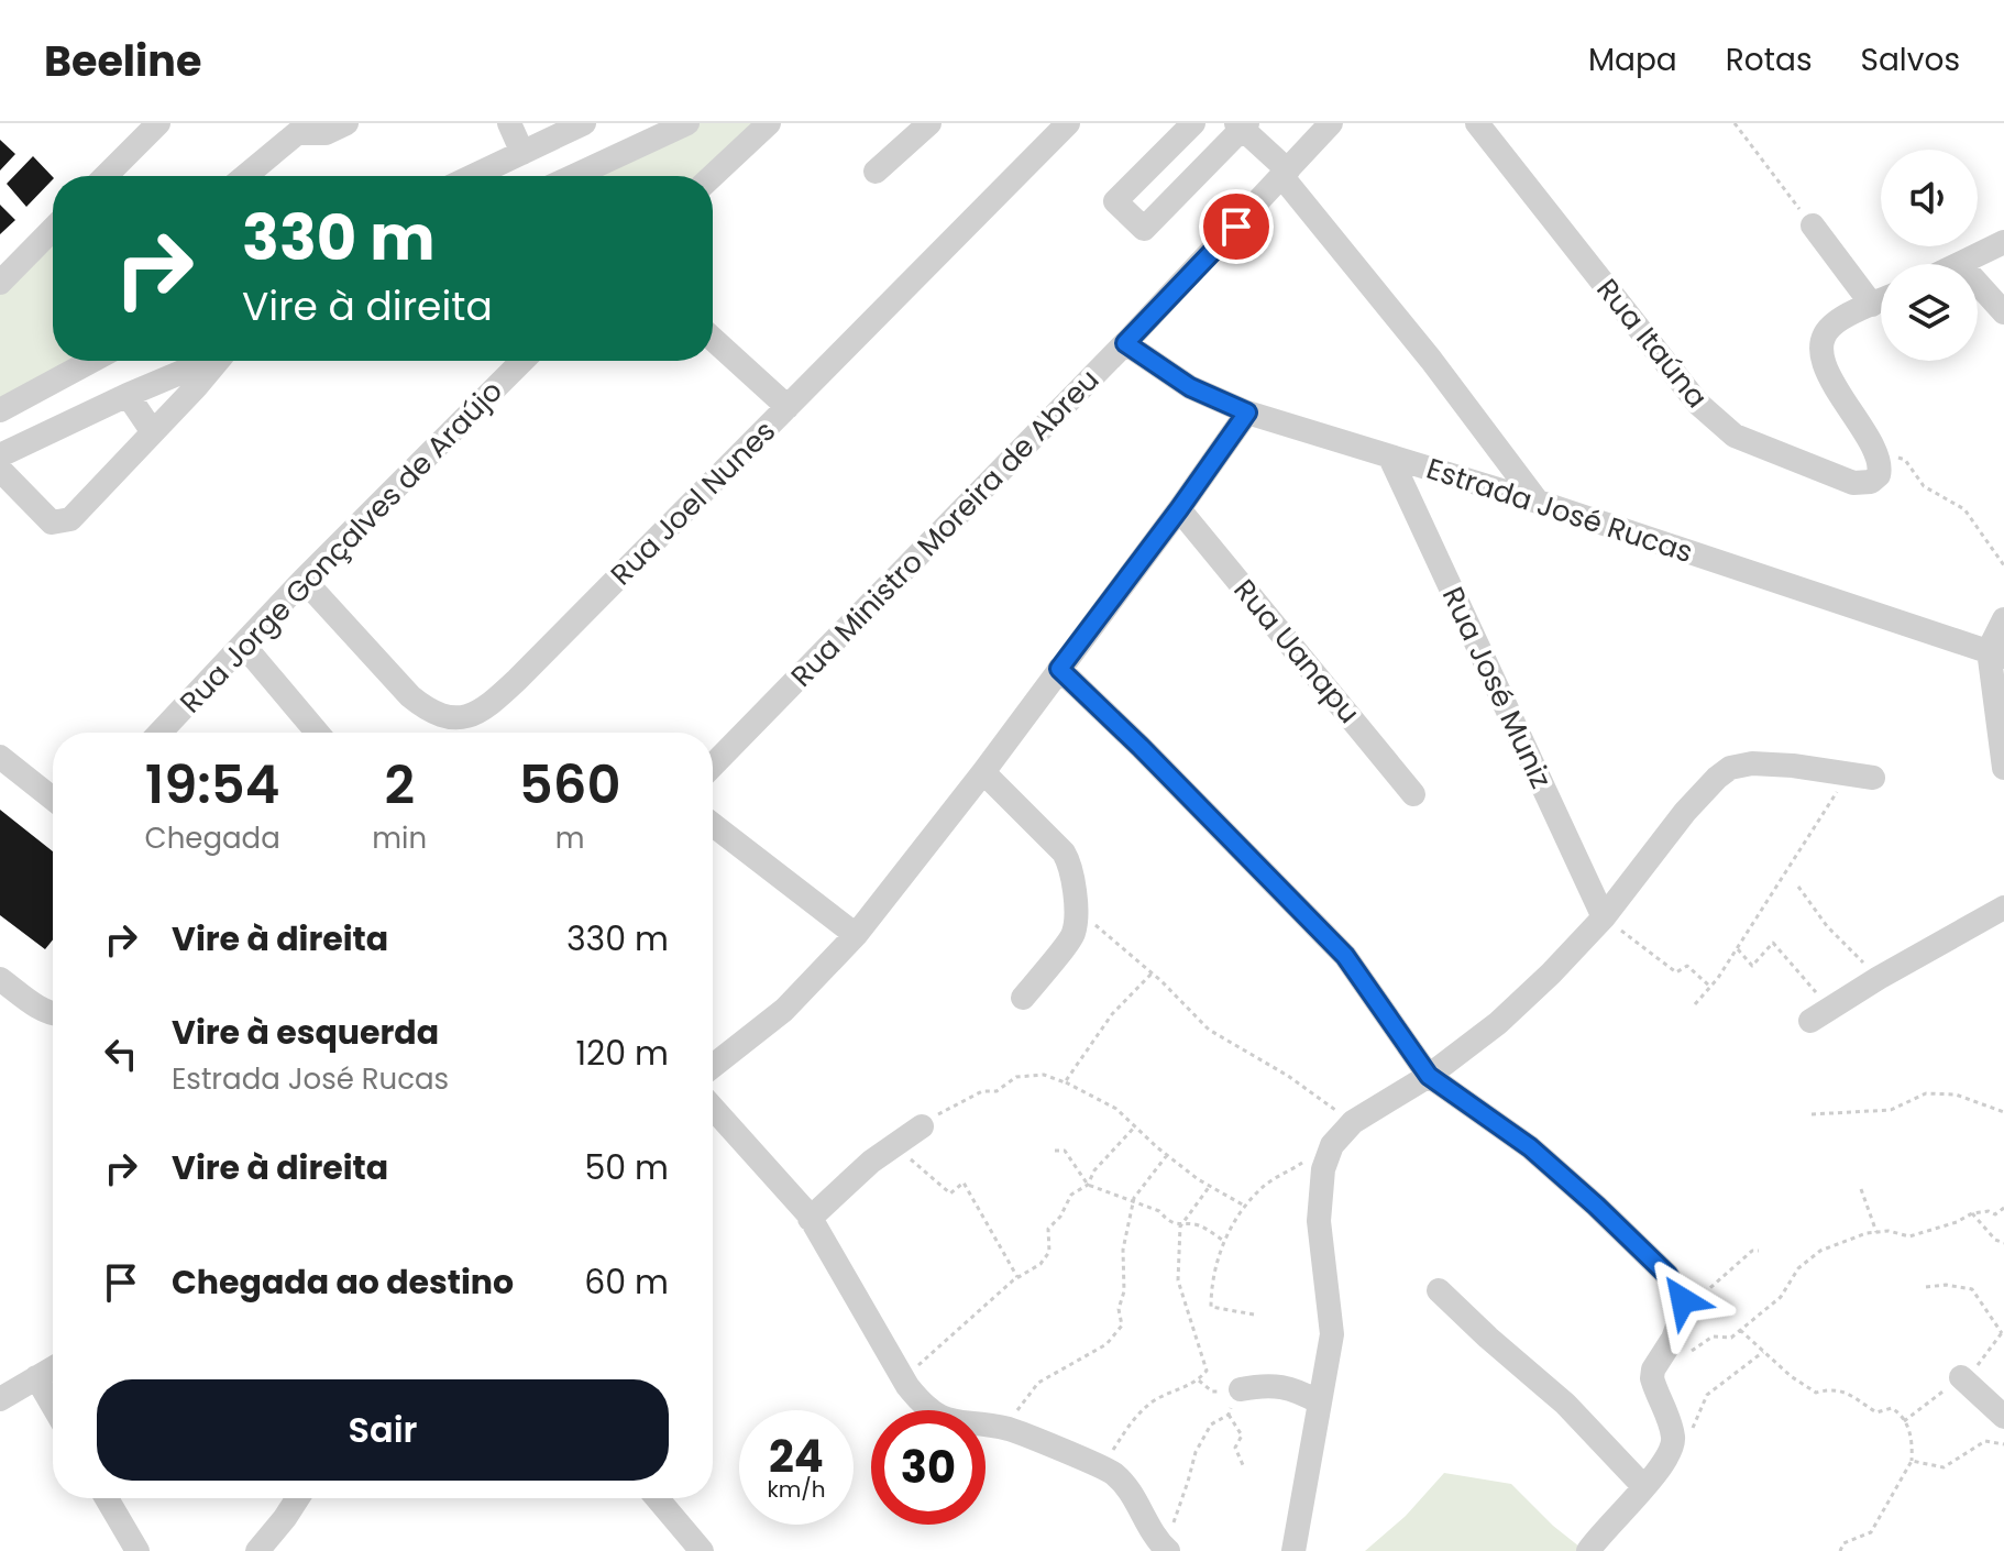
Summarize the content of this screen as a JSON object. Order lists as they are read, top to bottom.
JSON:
{
  "streets": {
    "street": [
      "Rua Itaúna",
      "Rua Joel Nunes",
      "Estrada José Rucas",
      "Rua Ministro Moreira de Abreu",
      "Rua Jorge Gonçalves de Araújo",
      "Rua Uanapu",
      "Rua José Muniz"
    ]
  },
  "crossings": [
    ["Rua Joel Nunes", "Rua Jorge Gonçalves de Araújo"],
    ["Estrada José Rucas", "Rua Ministro Moreira de Abreu"],
    ["Estrada José Rucas", "Rua José Muniz"]
  ],
  "page": {
    "header": "Beeline",
    "nav": ["Mapa", "Rotas", "Salvos"],
    "turn": ["330 m", "Vire à direita"],
    "eta": [
      "19:54",
      "Chegada",
      "2",
      "min",
      "560",
      "m"
    ],
    "list": [
      {
        "name": "Vire à direita",
        "value": "330 m"
      },
      {
        "name": "Vire à esquerda",
        "note": "Estrada José Rucas",
        "value": "120 m"
      },
      {
        "name": "Vire à direita",
        "value": "50 m"
      },
      {
        "name": "Chegada ao destino",
        "value": "60 m"
      }
    ],
    "buttons": "Sair",
    "speed": "24 km/h",
    "limit": "30"
  }
}
